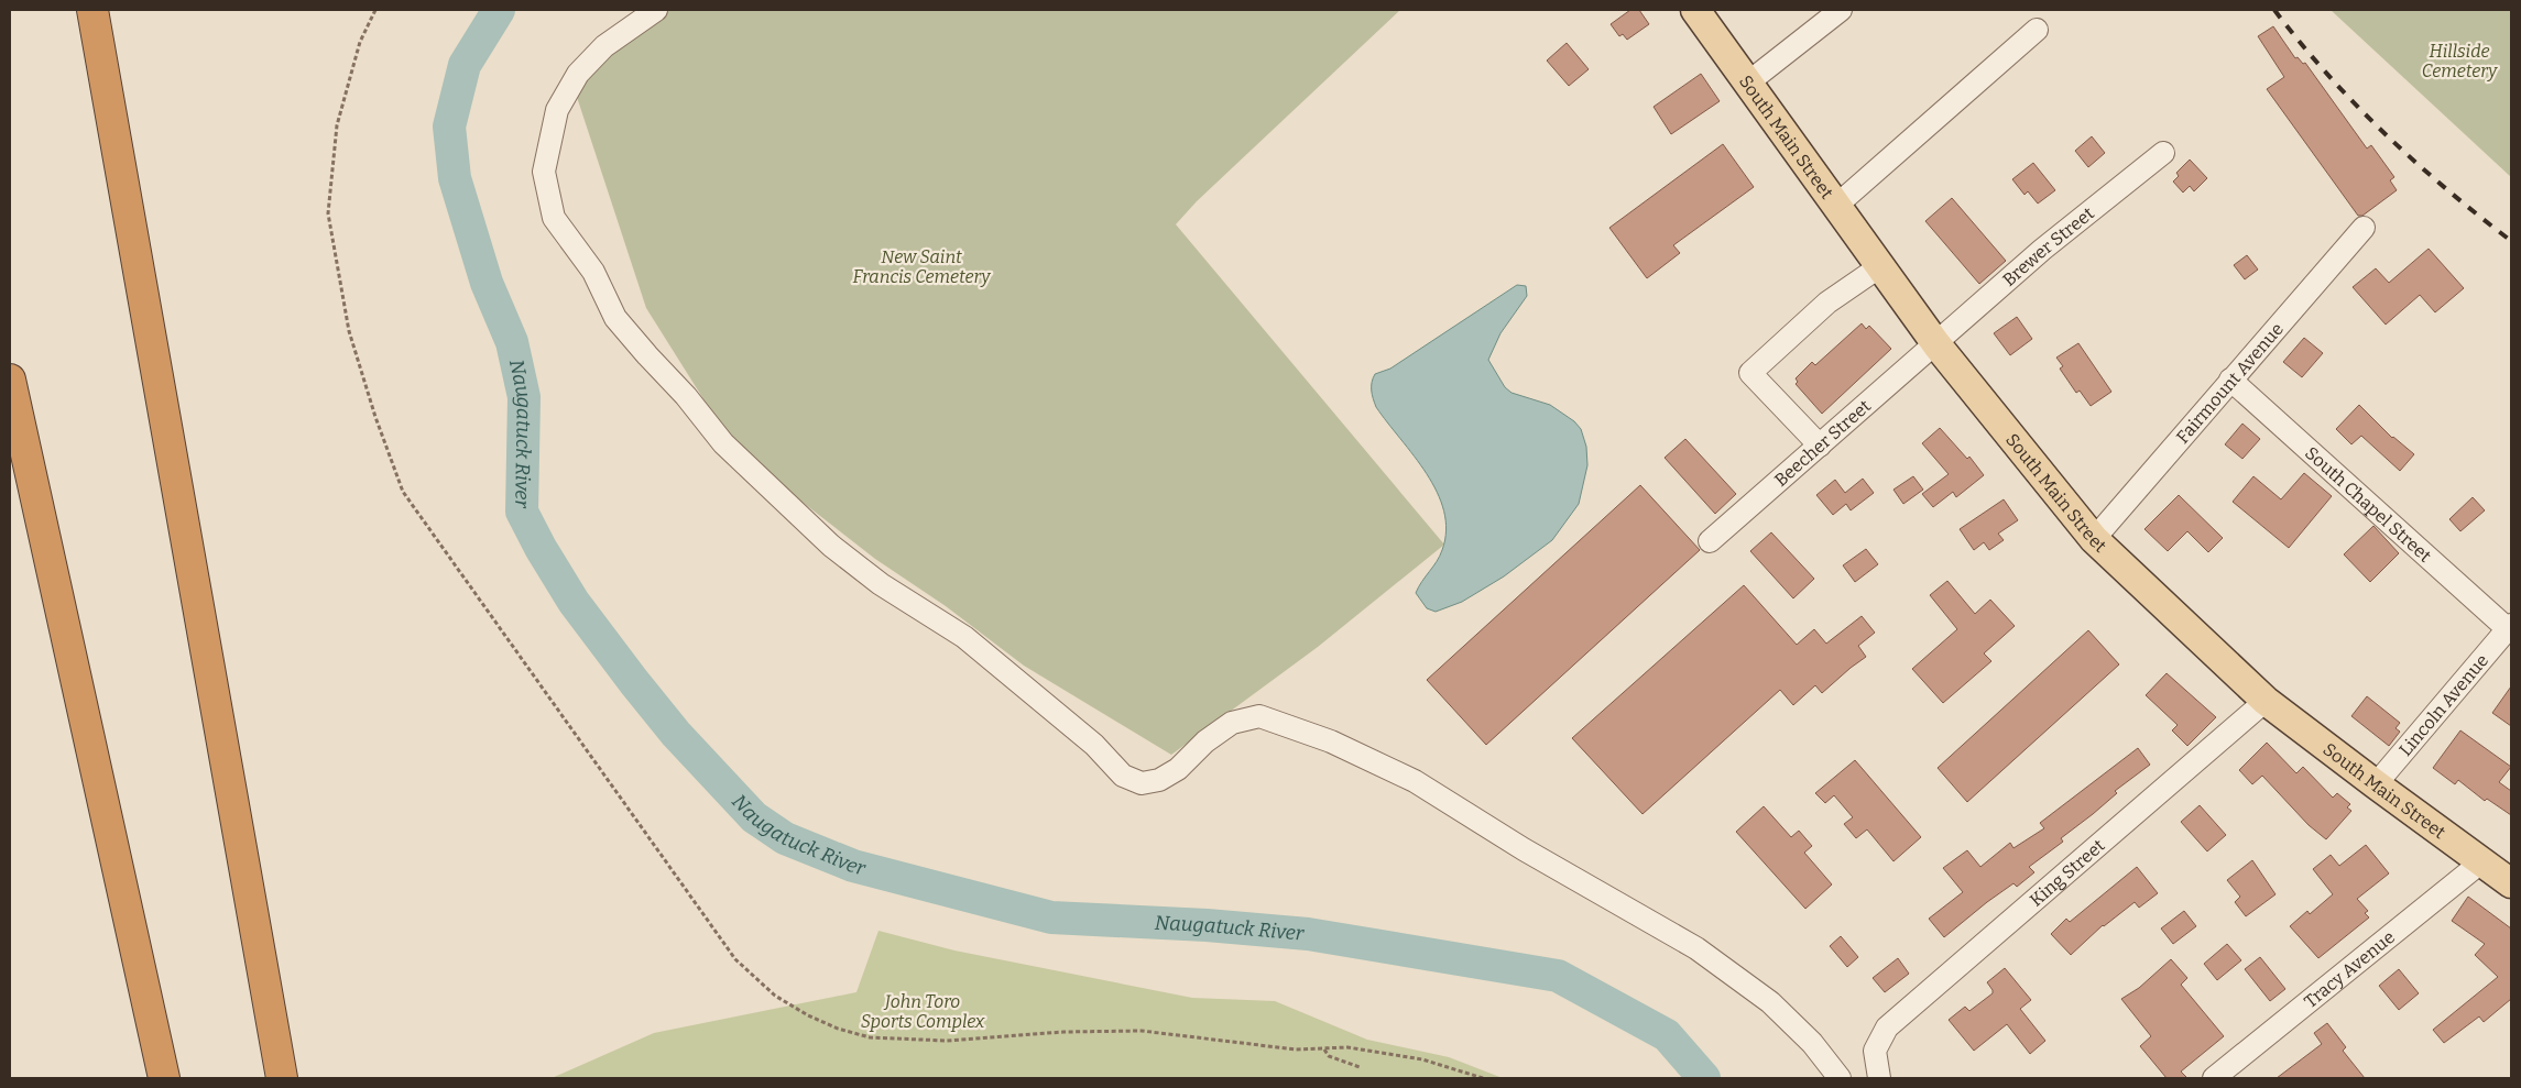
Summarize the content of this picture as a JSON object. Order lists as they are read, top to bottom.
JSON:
{
  "streets": {
    "main road": ["South Main Street"],
    "street": [
      "Brewer Street",
      "Fairmount Avenue",
      "Beecher Street",
      "South Chapel Street",
      "Lincoln Avenue",
      "King Street",
      "Tracy Avenue"
    ]
  },
  "crossings": [
    ["South Main Street", "Brewer Street"],
    ["South Main Street", "Fairmount Avenue"],
    ["South Main Street", "Beecher Street"],
    ["South Main Street", "Lincoln Avenue"],
    ["South Main Street", "King Street"],
    ["South Main Street", "Tracy Avenue"],
    ["Brewer Street", "Beecher Street"],
    ["Fairmount Avenue", "South Chapel Street"],
    ["South Chapel Street", "Lincoln Avenue"]
  ],
  "water": ["Naugatuck River"],
  "parks": ["Hillside Cemetery", "New Saint Francis Cemetery", "John Toro Sports Complex"]
}
